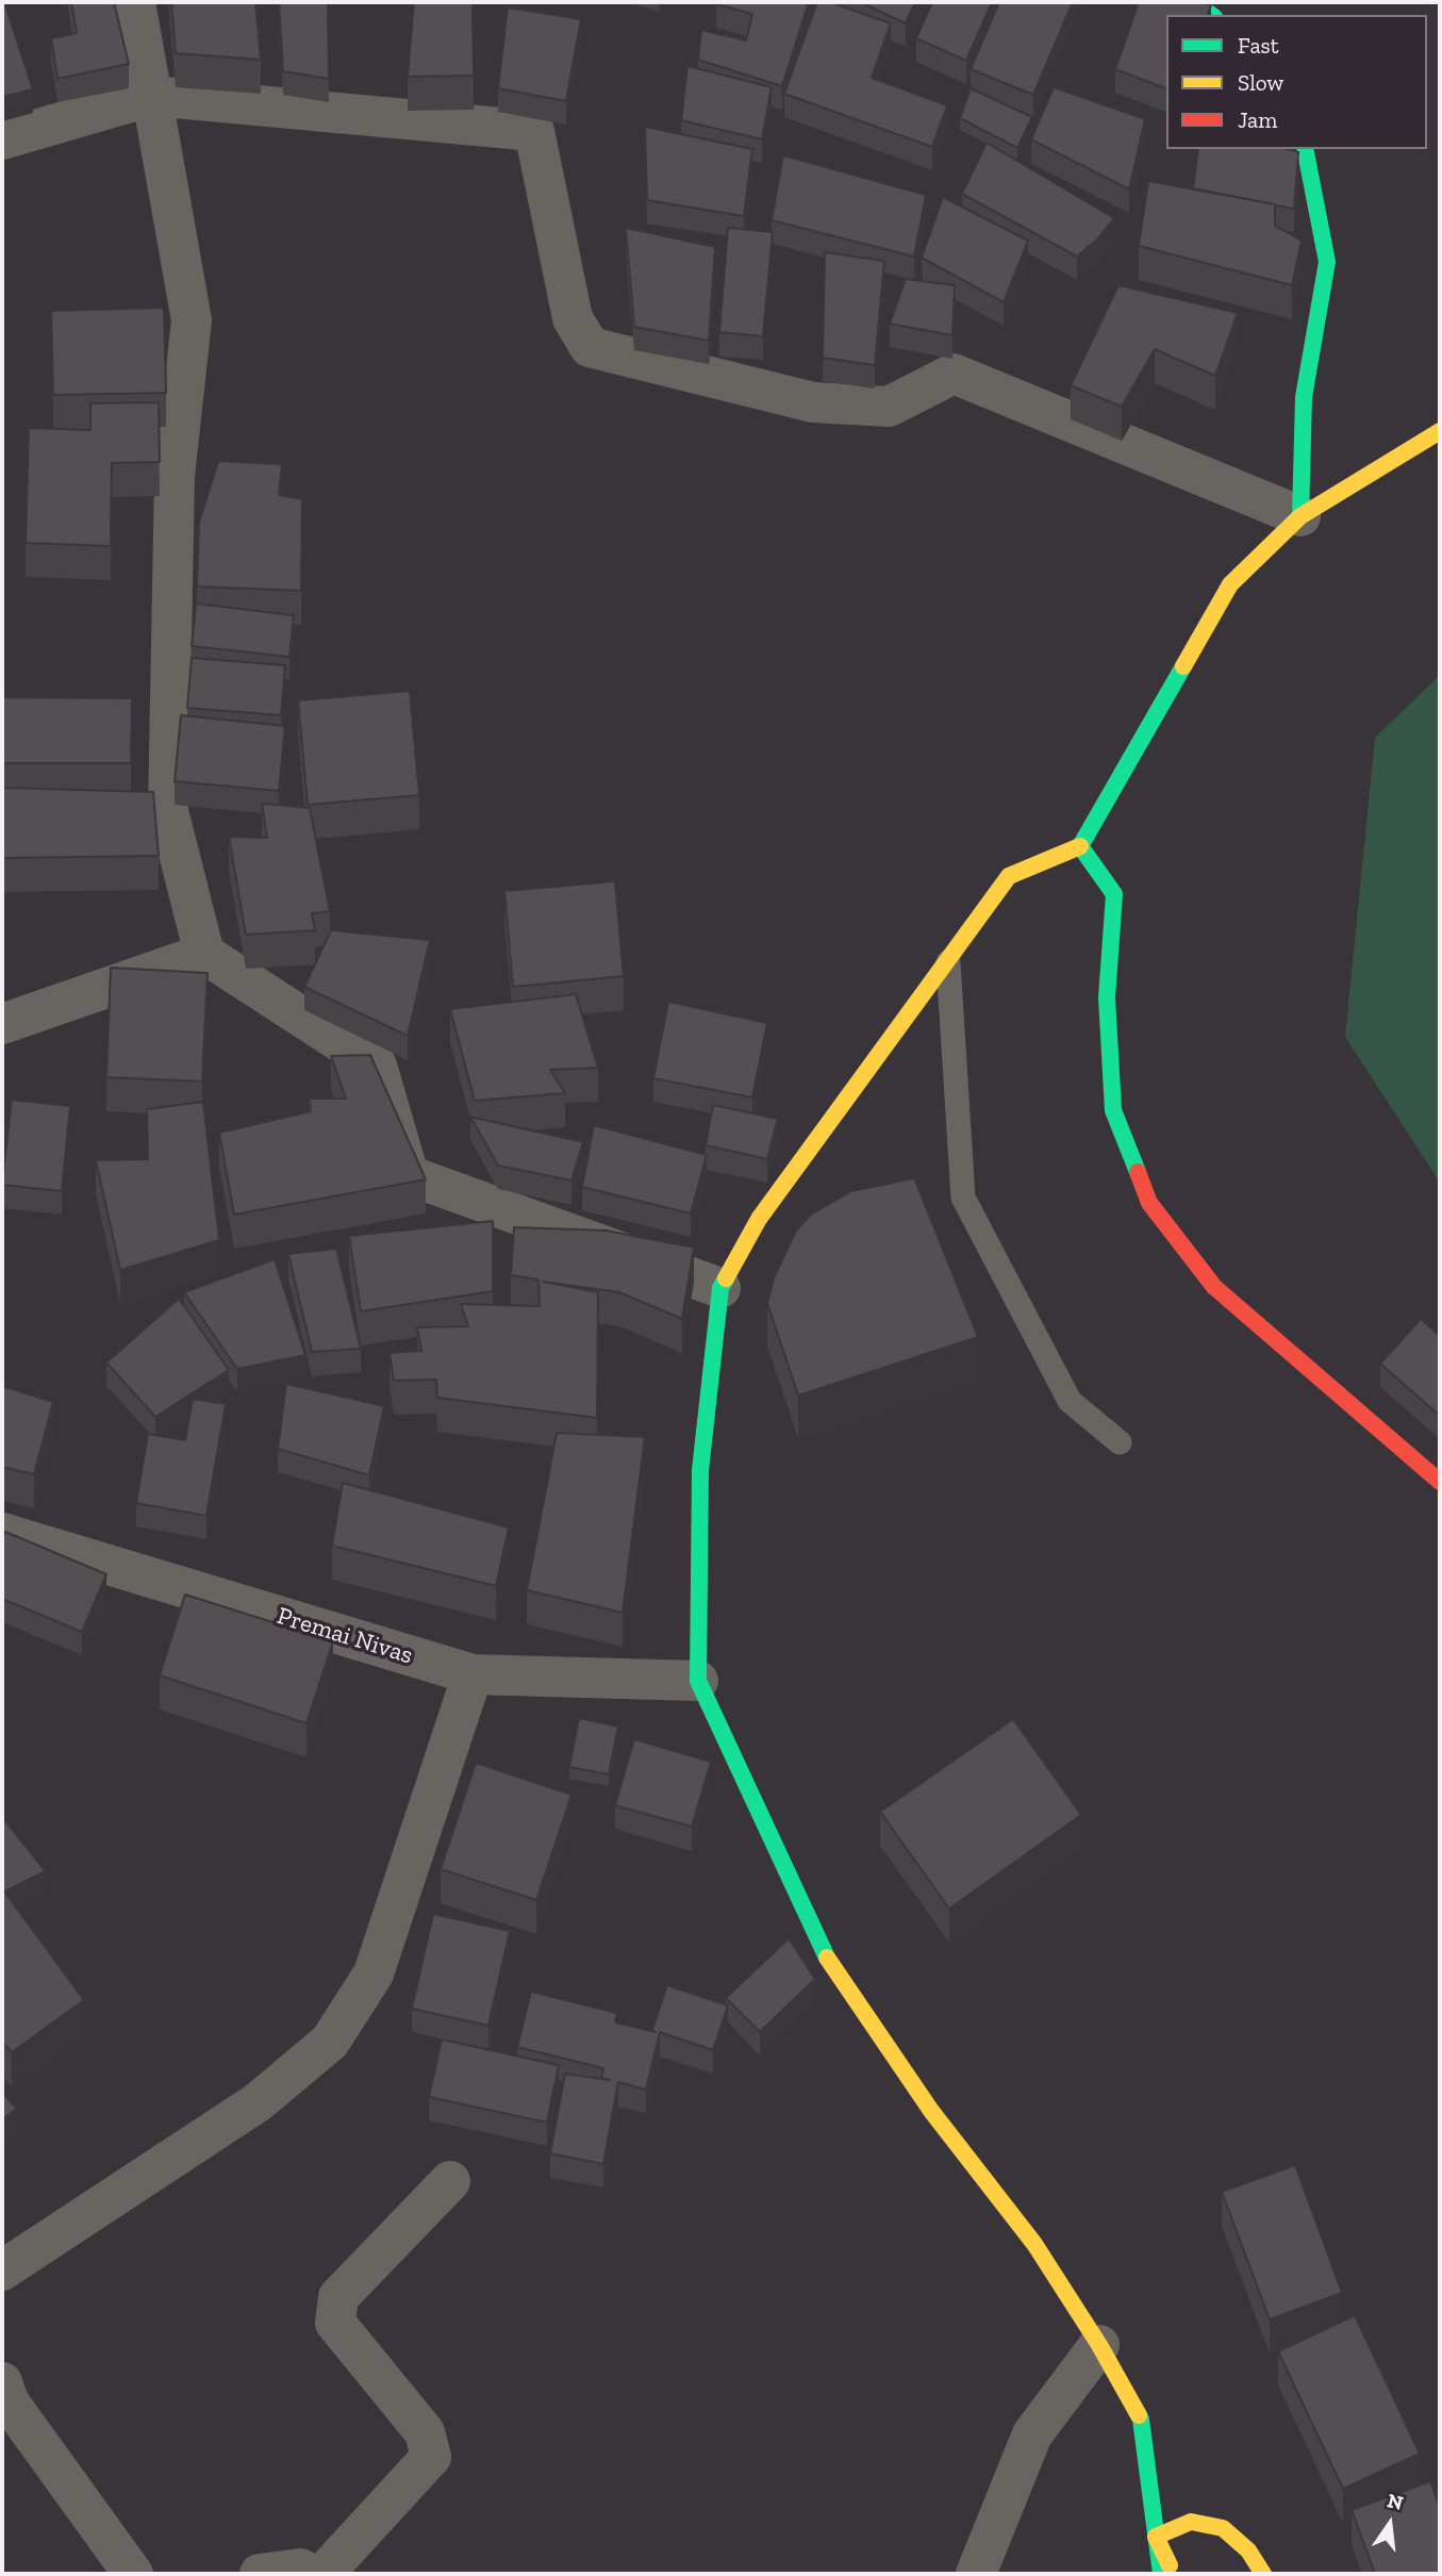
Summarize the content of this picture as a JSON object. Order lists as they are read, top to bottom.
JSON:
{
  "streets": {
    "street": ["Premai Nivas"]
  },
  "legend": ["Fast", "Slow", "Jam"],
  "north": "top"
}
